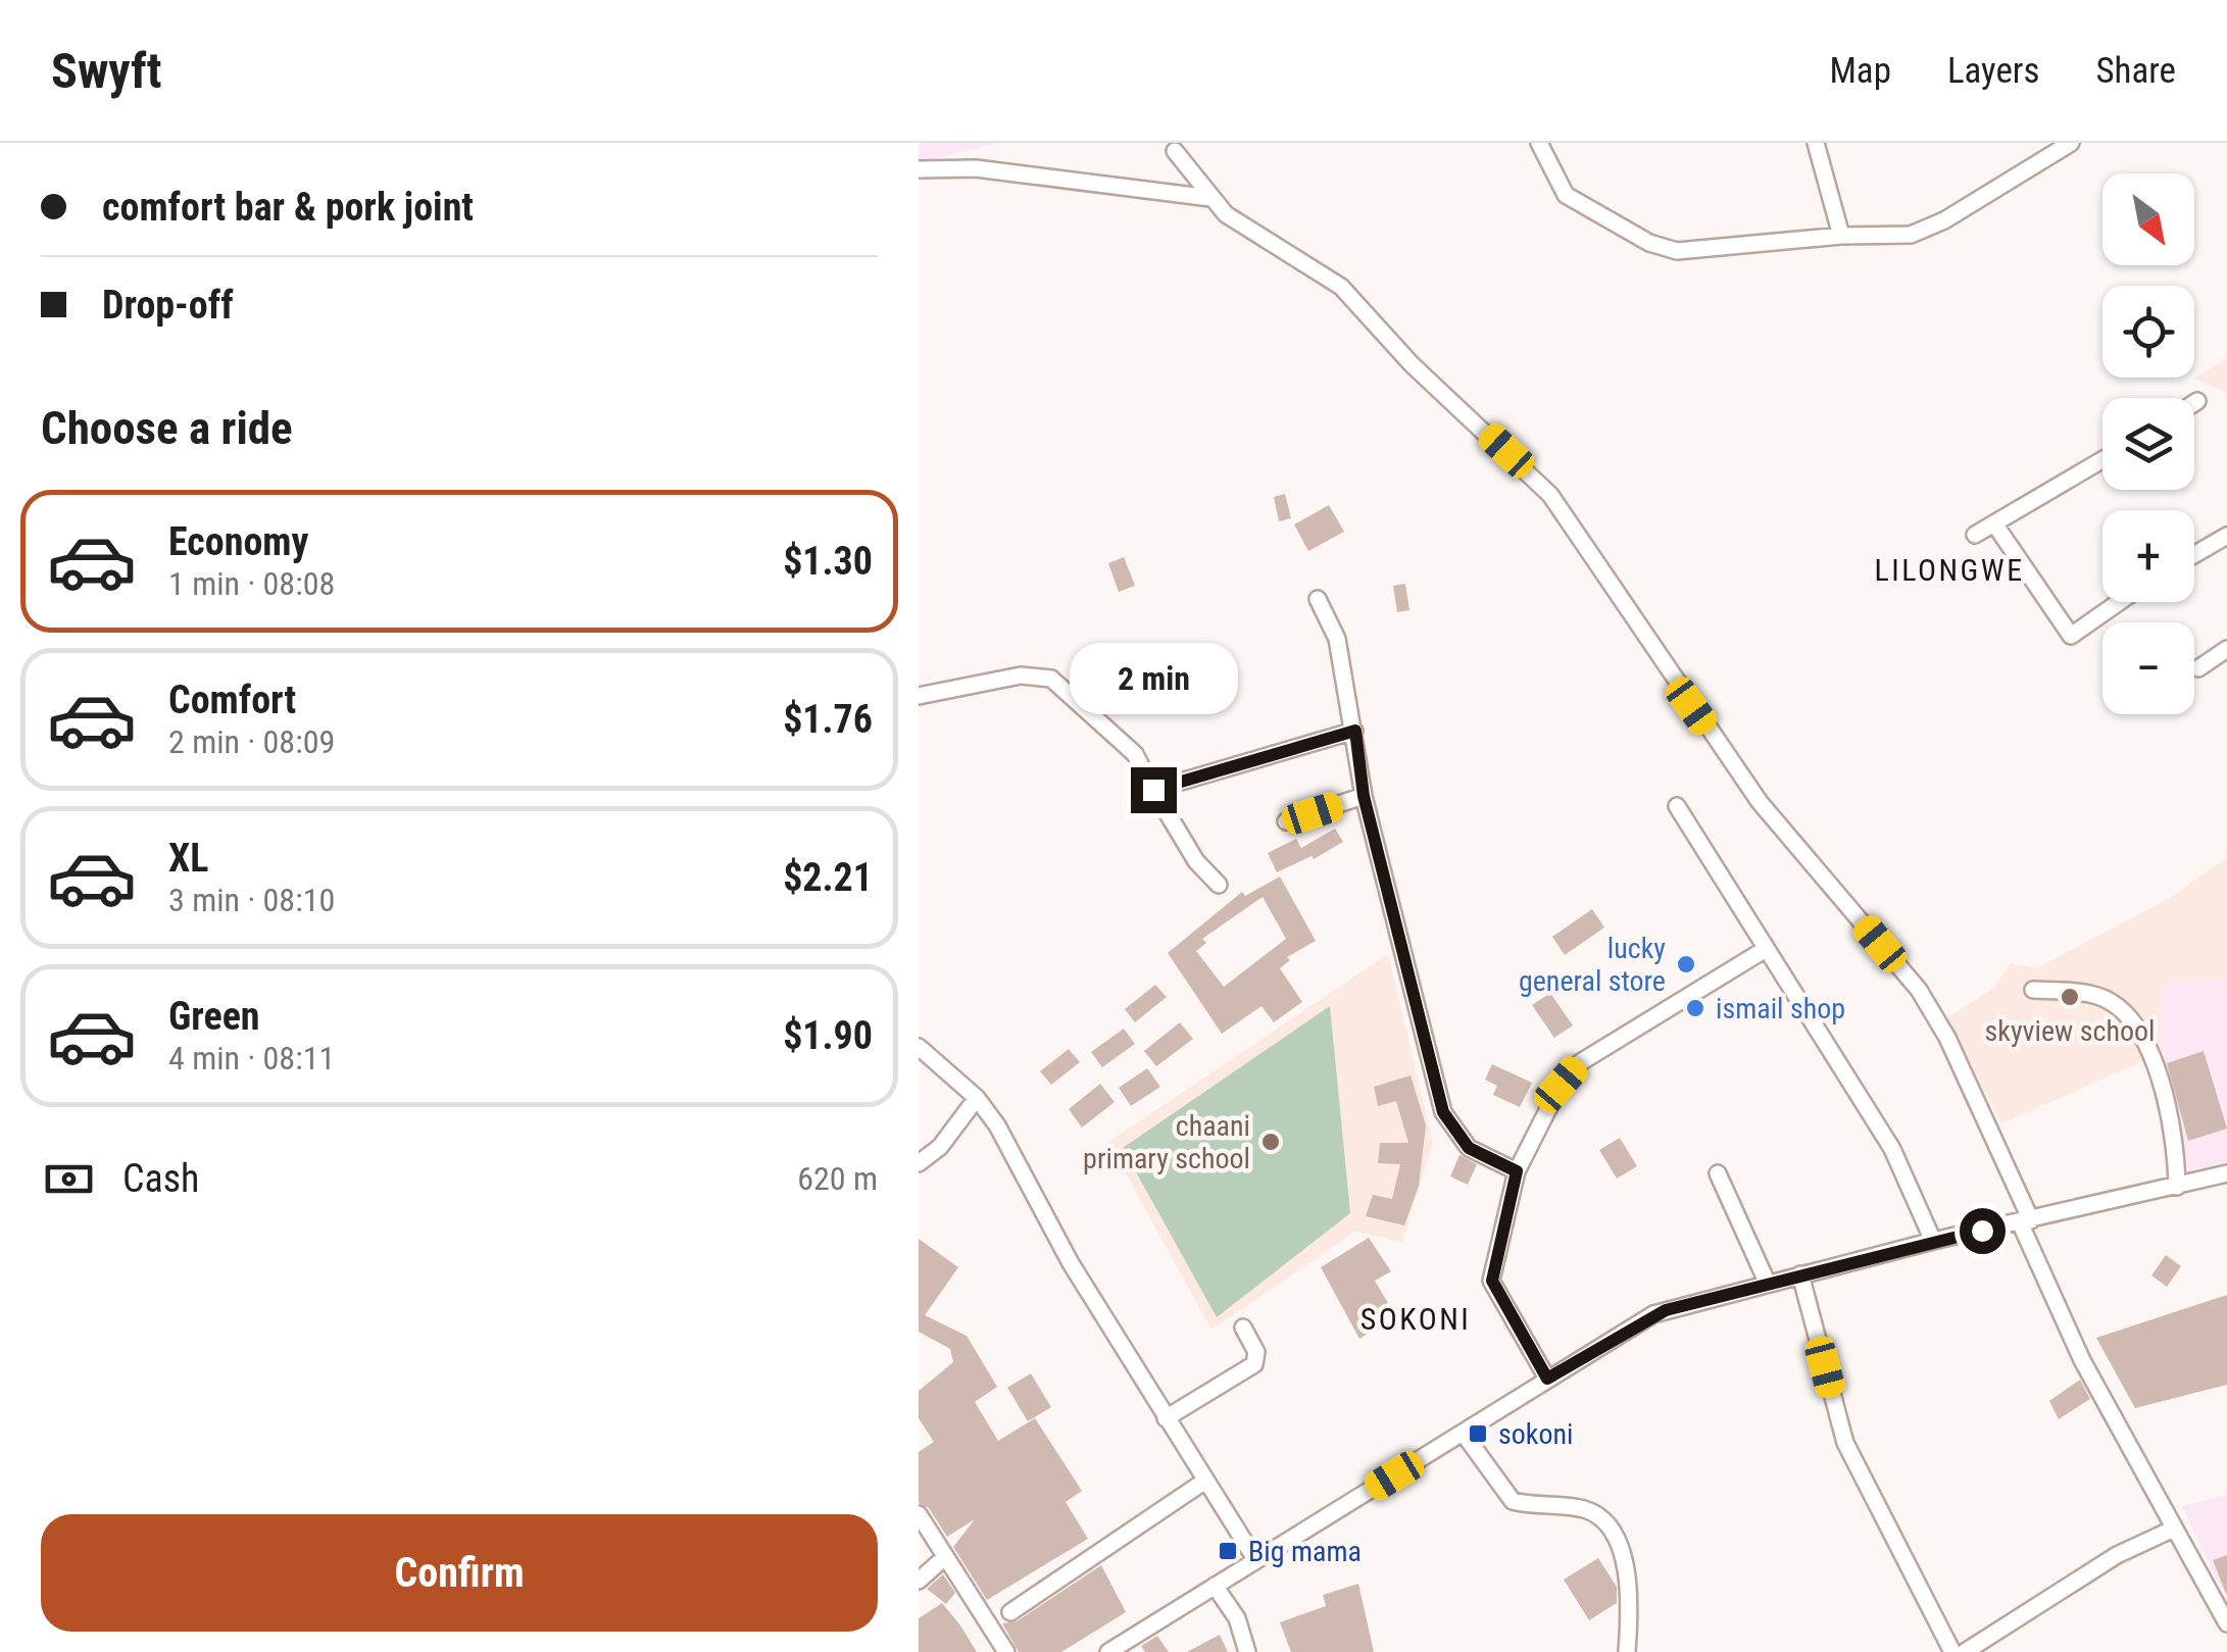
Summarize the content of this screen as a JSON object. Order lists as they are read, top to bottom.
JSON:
{
  "districts": ["LILONGWE", "SOKONI"],
  "places": {
    "other": [
      "lucky general store",
      "skyview school",
      "ismail shop",
      "chaani primary school"
    ],
    "transit": ["sokoni", "Big mama"]
  },
  "north": "bottom right",
  "page": {
    "header": "Swyft",
    "nav": ["Map", "Layers", "Share"],
    "banner": ["comfort bar & pork joint", "Drop-off"],
    "map_buttons": ["+", "−"],
    "heading": "Choose a ride",
    "list": [
      {
        "name": "Economy",
        "note": "1 min · 08:08",
        "value": "$1.30"
      },
      {
        "name": "Comfort",
        "note": "2 min · 08:09",
        "value": "$1.76"
      },
      {
        "name": "XL",
        "note": "3 min · 08:10",
        "value": "$2.21"
      },
      {
        "name": "Green",
        "note": "4 min · 08:11",
        "value": "$1.90"
      }
    ],
    "bubble": "2 min",
    "pay": ["Cash", "620 m"],
    "buttons": "Confirm"
  }
}
